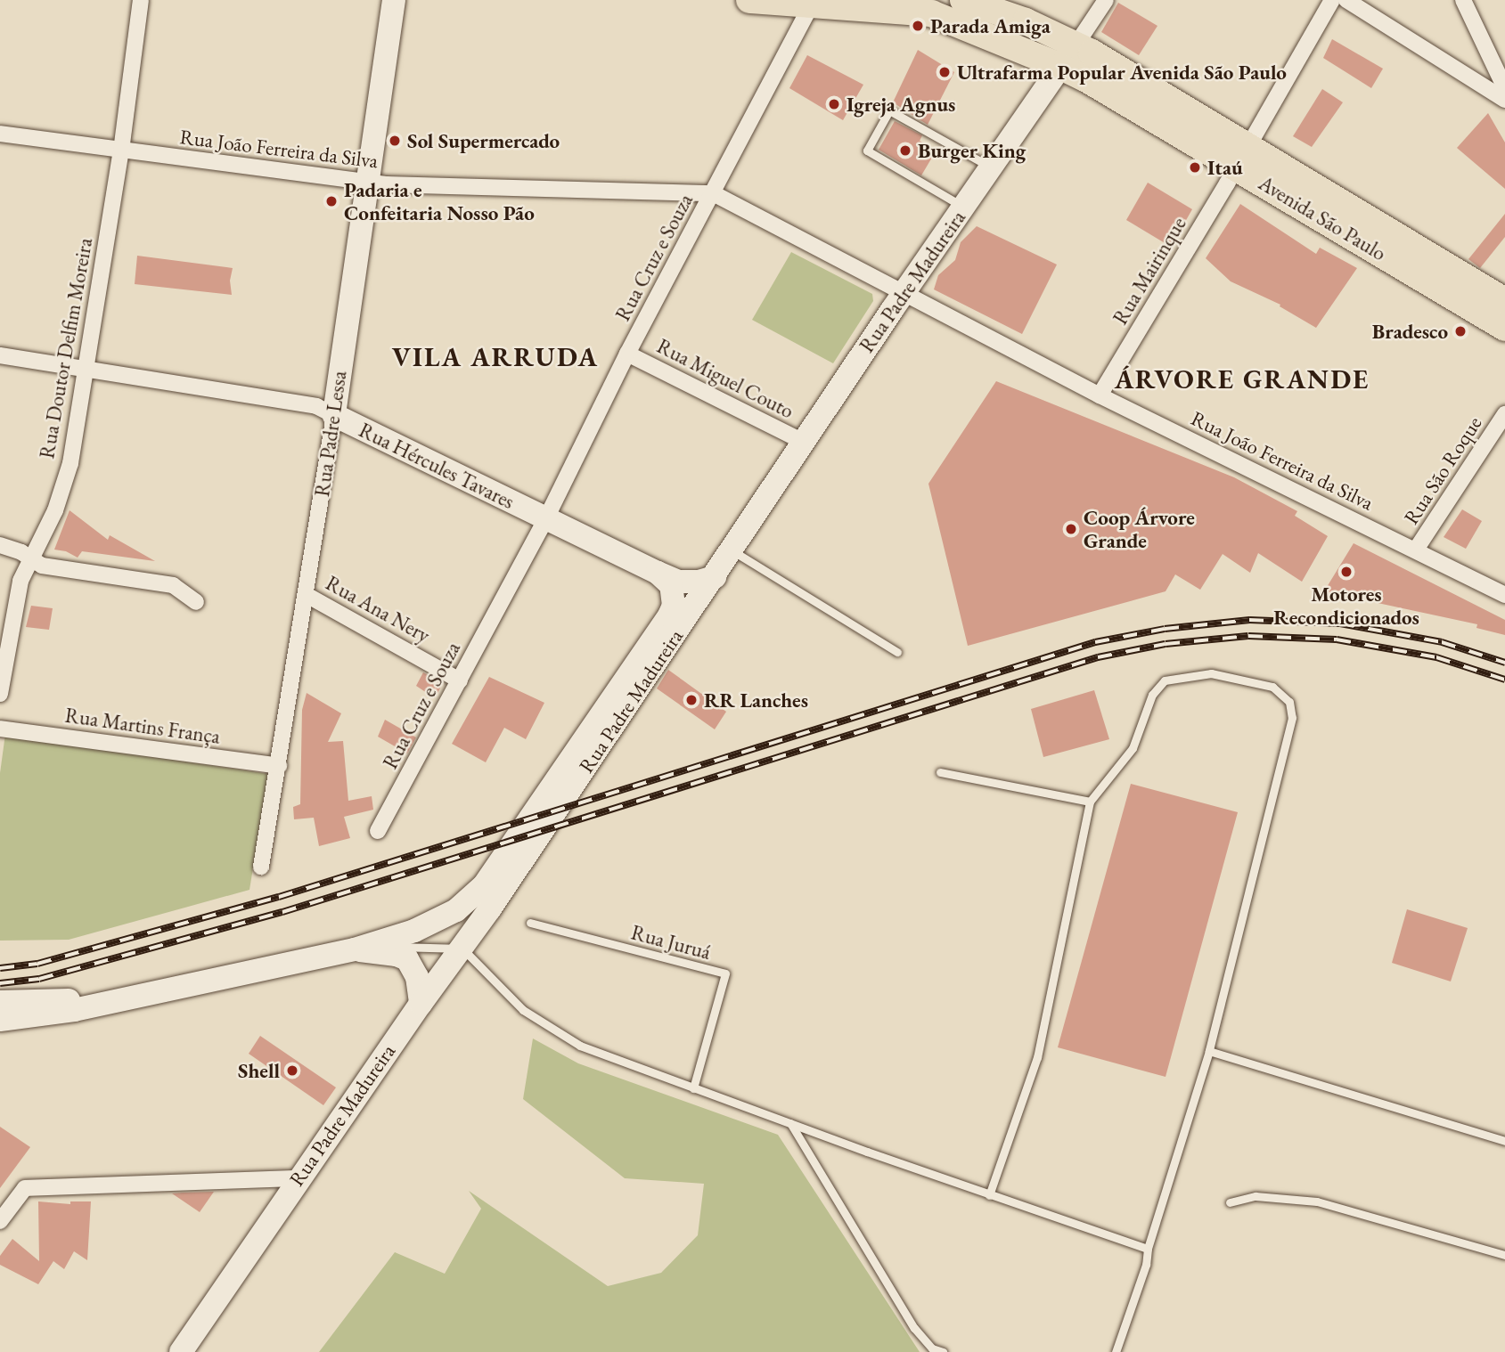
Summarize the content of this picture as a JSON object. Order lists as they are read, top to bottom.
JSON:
{
  "streets": {
    "main road": [
      "Avenida São Paulo",
      "Rua Padre Madureira",
      "Rua Padre Lessa",
      "Rua Hércules Tavares"
    ],
    "street": [
      "Rua João Ferreira da Silva",
      "Rua Cruz e Souza",
      "Rua Mairinque",
      "Rua Doutor Delfim Moreira",
      "Rua Miguel Couto",
      "Rua São Roque",
      "Rua Ana Nery",
      "Rua Martins França"
    ],
    "lane": ["Rua Juruá"]
  },
  "crossings": [
    ["Rua João Ferreira da Silva", "Rua Cruz e Souza"],
    ["Rua João Ferreira da Silva", "Rua Mairinque"],
    ["Rua João Ferreira da Silva", "Rua Padre Madureira"],
    ["Rua João Ferreira da Silva", "Rua Doutor Delfim Moreira"],
    ["Rua João Ferreira da Silva", "Rua Padre Lessa"],
    ["Rua João Ferreira da Silva", "Rua São Roque"],
    ["Avenida São Paulo", "Rua Cruz e Souza"],
    ["Avenida São Paulo", "Rua Mairinque"],
    ["Avenida São Paulo", "Rua Padre Madureira"],
    ["Rua Cruz e Souza", "Rua Miguel Couto"],
    ["Rua Cruz e Souza", "Rua Hércules Tavares"],
    ["Rua Cruz e Souza", "Rua Ana Nery"],
    ["Rua Padre Madureira", "Rua Miguel Couto"],
    ["Rua Padre Madureira", "Rua Hércules Tavares"],
    ["Rua Doutor Delfim Moreira", "Rua Hércules Tavares"],
    ["Rua Padre Lessa", "Rua Hércules Tavares"],
    ["Rua Padre Lessa", "Rua Ana Nery"],
    ["Rua Padre Lessa", "Rua Martins França"]
  ],
  "districts": ["VILA ARRUDA", "ÁRVORE GRANDE"],
  "places": [
    "Parada Amiga",
    "Ultrafarma Popular Avenida São Paulo",
    "Igreja Agnus",
    "Sol Supermercado",
    "Burger King",
    "Itaú",
    "Padaria e Confeitaria Nosso Pão",
    "Bradesco",
    "Coop Árvore Grande",
    "Motores Recondicionados",
    "RR Lanches",
    "Shell"
  ]
}
